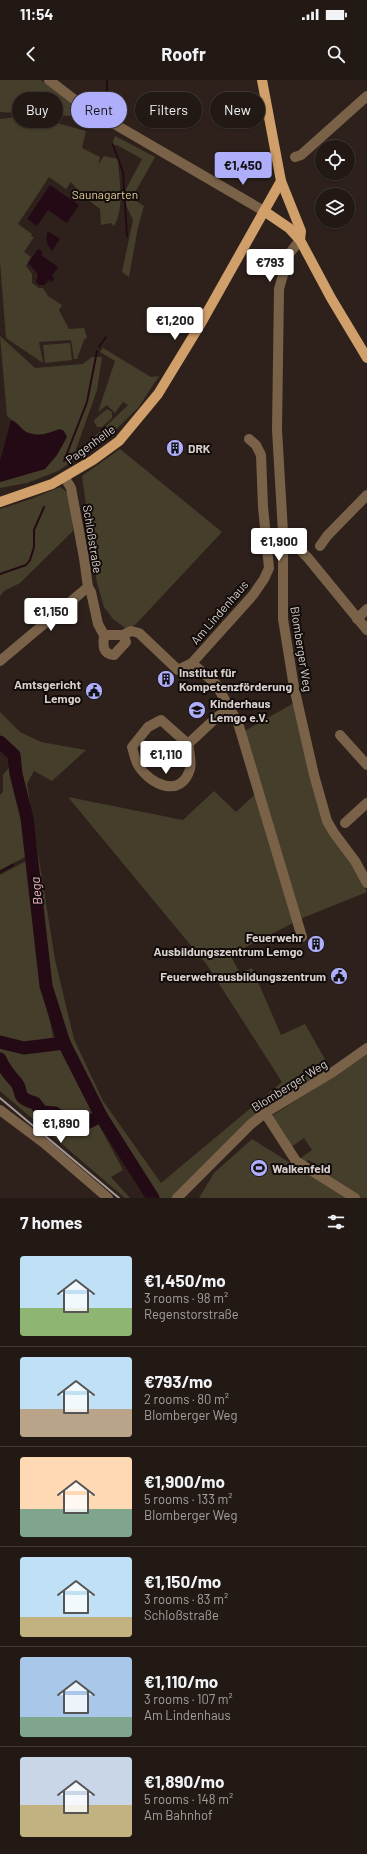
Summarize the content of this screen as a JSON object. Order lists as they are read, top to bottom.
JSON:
{
  "streets": {
    "main road": ["Pagenhelle"],
    "street": ["Schloßstraße", "Am Lindenhaus", "Blomberger Weg"]
  },
  "crossings": [
    ["Pagenhelle", "Schloßstraße"]
  ],
  "water": ["Bega"],
  "parks": ["Saunagarten"],
  "places": {
    "building": ["DRK", "Institut für Kompetenzförderung", "Feuerwehr Ausbildungszentrum Lemgo"],
    "public building": ["Amtsgericht Lemgo", "Feuerwehrausbildungszentrum"],
    "school or university": ["Kinderhaus Lemgo e.V."],
    "sports": ["Walkenfeld"]
  },
  "page": {
    "status": "11:54",
    "header": "Roofr",
    "chip": [
      "Buy",
      "Rent",
      "Filters",
      "New"
    ],
    "price": [
      "€1,450",
      "€793",
      "€1,200",
      "€1,900",
      "€1,150",
      "€1,110",
      "€1,890"
    ],
    "heading": "7 homes",
    "list": [
      {
        "name": "€1,450/mo",
        "note": "3 rooms · 98 m² · Regenstorstraße"
      },
      {
        "name": "€793/mo",
        "note": "2 rooms · 80 m² · Blomberger Weg"
      },
      {
        "name": "€1,900/mo",
        "note": "5 rooms · 133 m² · Blomberger Weg"
      },
      {
        "name": "€1,150/mo",
        "note": "3 rooms · 83 m² · Schloßstraße"
      },
      {
        "name": "€1,110/mo",
        "note": "3 rooms · 107 m² · Am Lindenhaus"
      },
      {
        "name": "€1,890/mo",
        "note": "5 rooms · 148 m² · Am Bahnhof"
      }
    ]
  }
}
